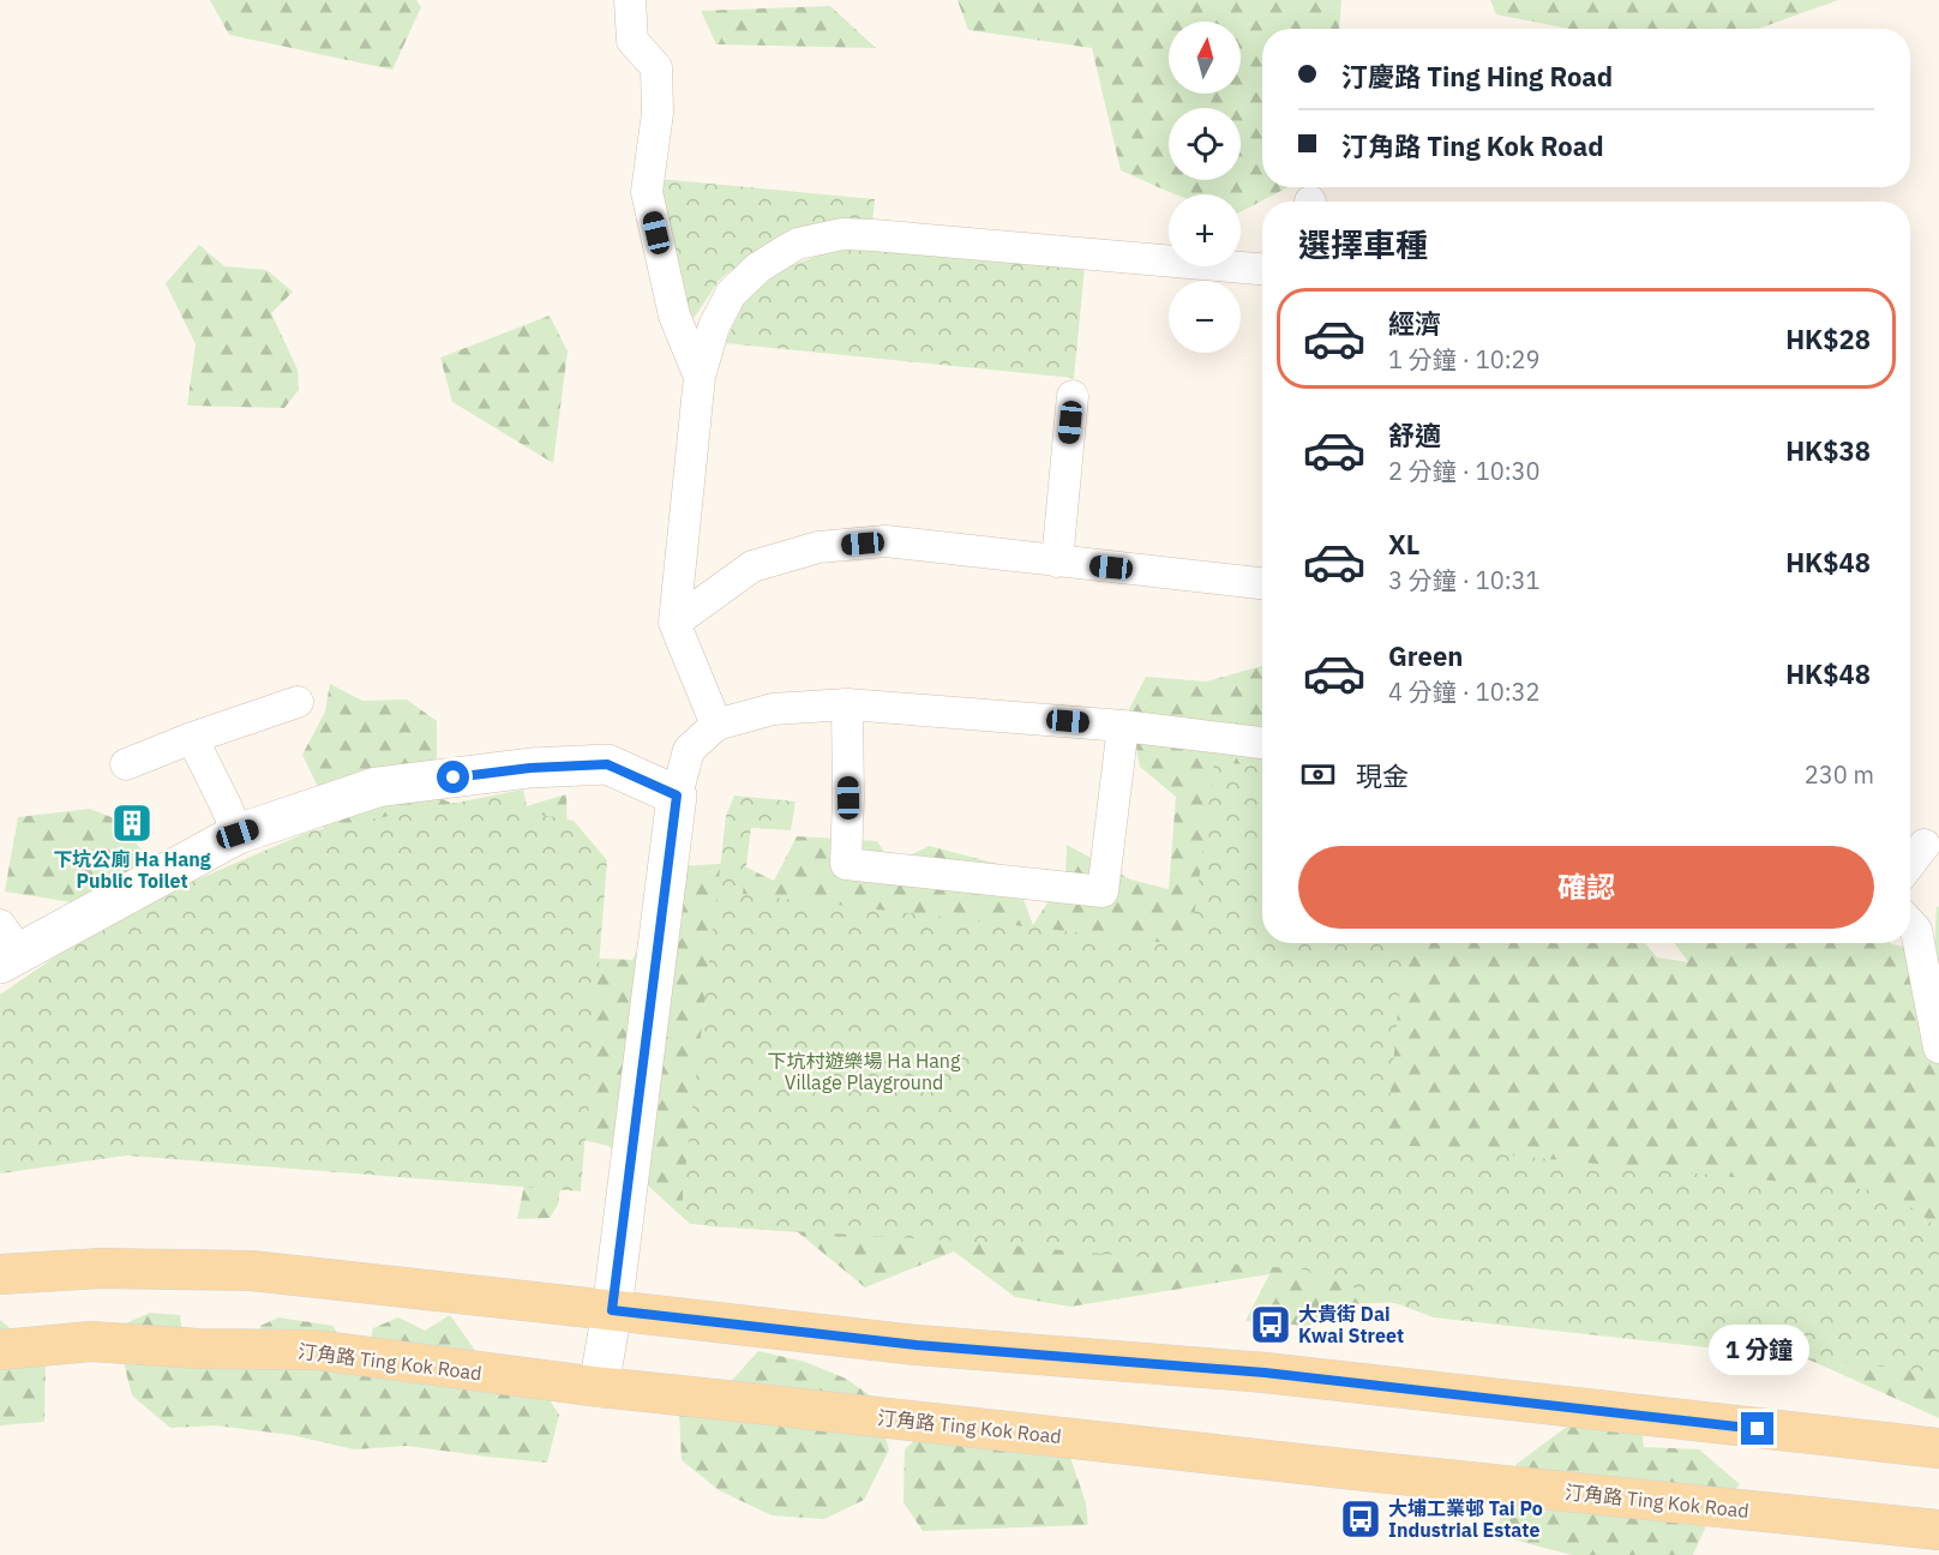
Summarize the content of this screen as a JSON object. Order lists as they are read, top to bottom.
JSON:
{
  "streets": {
    "main road": ["汀角路 Ting Kok Road"]
  },
  "parks": ["下坑村遊樂場 Ha Hang Village Playground"],
  "places": {
    "building": ["下坑公廁 Ha Hang Public Toilet"],
    "bus stop": ["大貴街 Dai Kwai Street", "大埔工業邨 Tai Po Industrial Estate"]
  },
  "north": "top",
  "page": {
    "map_buttons": ["+", "−"],
    "banner": ["汀慶路 Ting Hing Road", "汀角路 Ting Kok Road"],
    "heading": "選擇車種",
    "list": [
      {
        "name": "經濟",
        "note": "1 分鐘 · 10:29",
        "value": "HK$28"
      },
      {
        "name": "舒適",
        "note": "2 分鐘 · 10:30",
        "value": "HK$38"
      },
      {
        "name": "XL",
        "note": "3 分鐘 · 10:31",
        "value": "HK$48"
      },
      {
        "name": "Green",
        "note": "4 分鐘 · 10:32",
        "value": "HK$48"
      }
    ],
    "pay": ["現金", "230 m"],
    "buttons": "確認",
    "bubble": "1 分鐘"
  }
}
